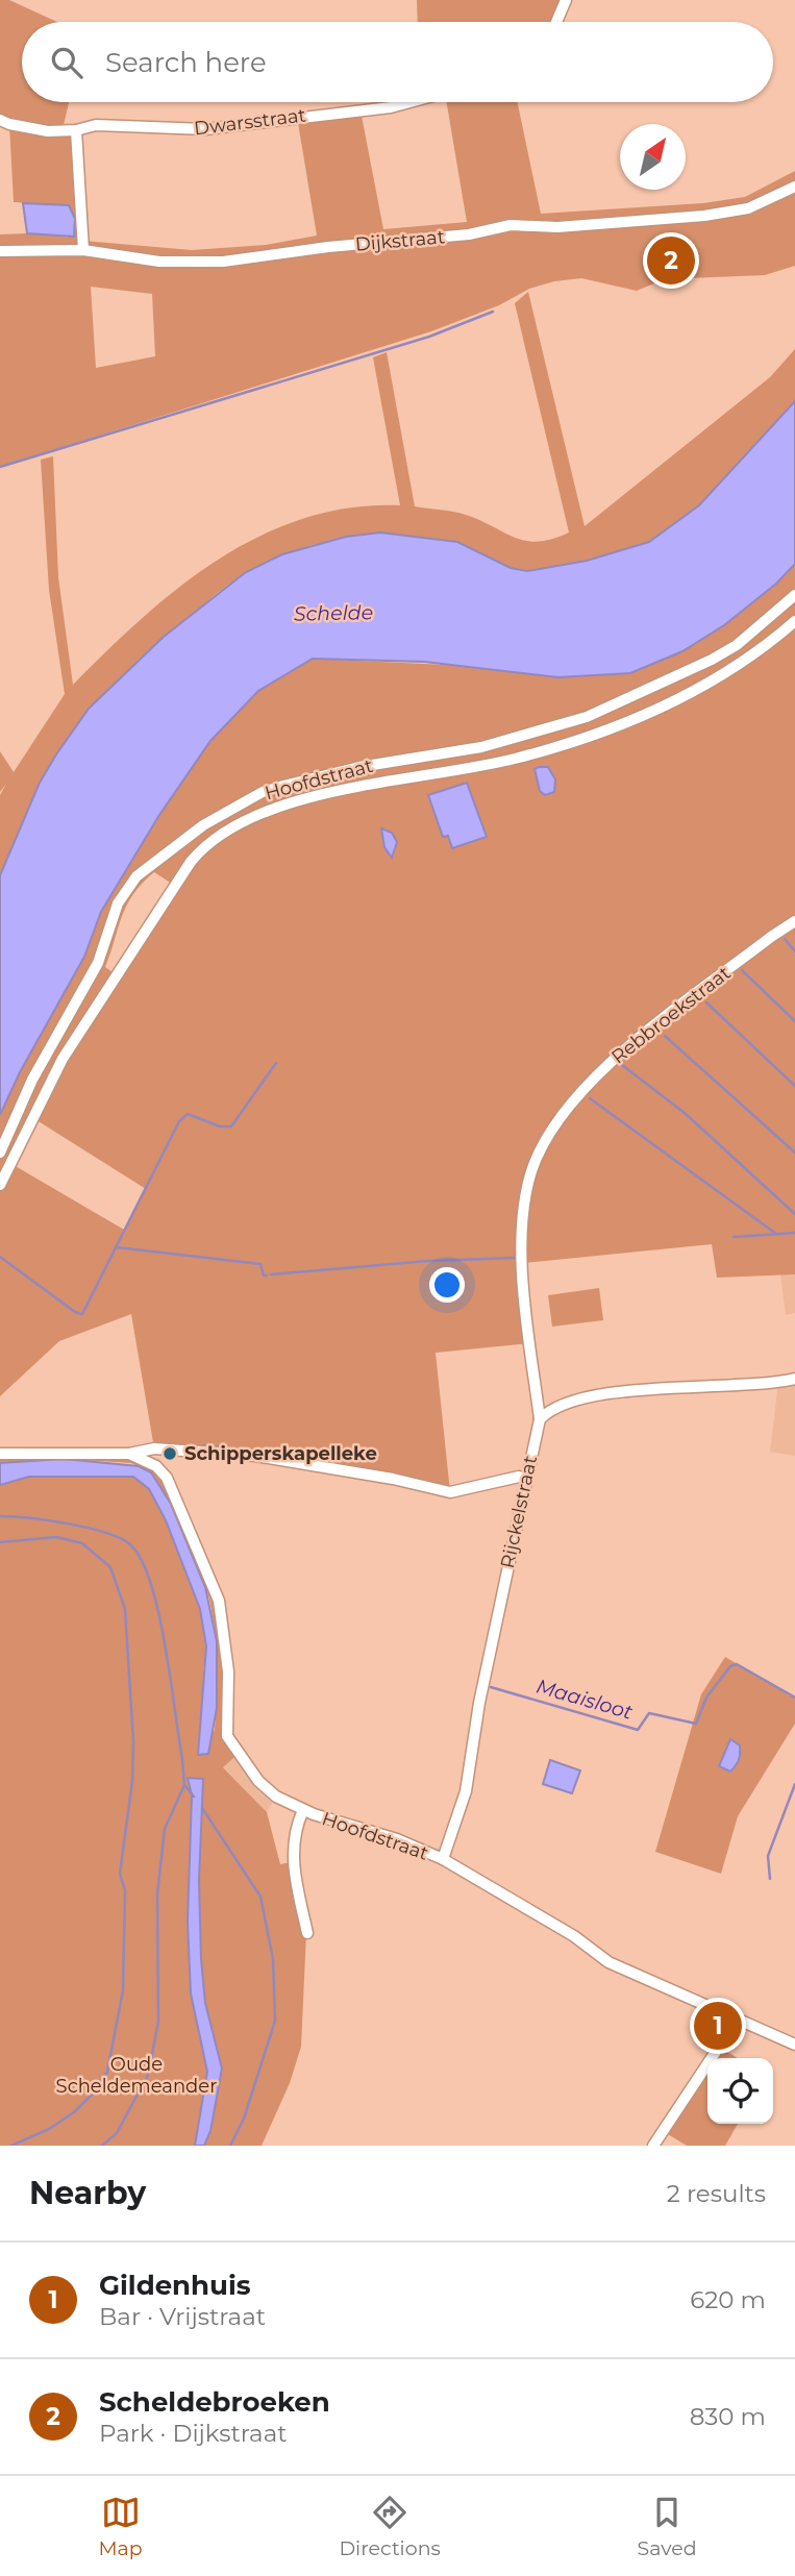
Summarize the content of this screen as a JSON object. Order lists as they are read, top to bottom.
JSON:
{
  "streets": {
    "street": [
      "Dwarsstraat",
      "Dijkstraat",
      "Hoofdstraat",
      "Rebbroekstraat",
      "Rijckelstraat"
    ]
  },
  "crossings": [
    ["Hoofdstraat", "Rijckelstraat"],
    ["Rebbroekstraat", "Rijckelstraat"]
  ],
  "water": ["Schelde", "Maaisloot"],
  "parks": ["Oude Scheldemeander"],
  "places": ["Schipperskapelleke"],
  "north": "top right",
  "page": {
    "search": "Search here",
    "pins": ["2", "1"],
    "heading": ["Nearby", "2 results"],
    "list": [
      {
        "mark": "1",
        "name": "Gildenhuis",
        "note": "Bar · Vrijstraat",
        "value": "620 m"
      },
      {
        "mark": "2",
        "name": "Scheldebroeken",
        "note": "Park · Dijkstraat",
        "value": "830 m"
      }
    ],
    "nav": ["Map", "Directions", "Saved"]
  }
}
